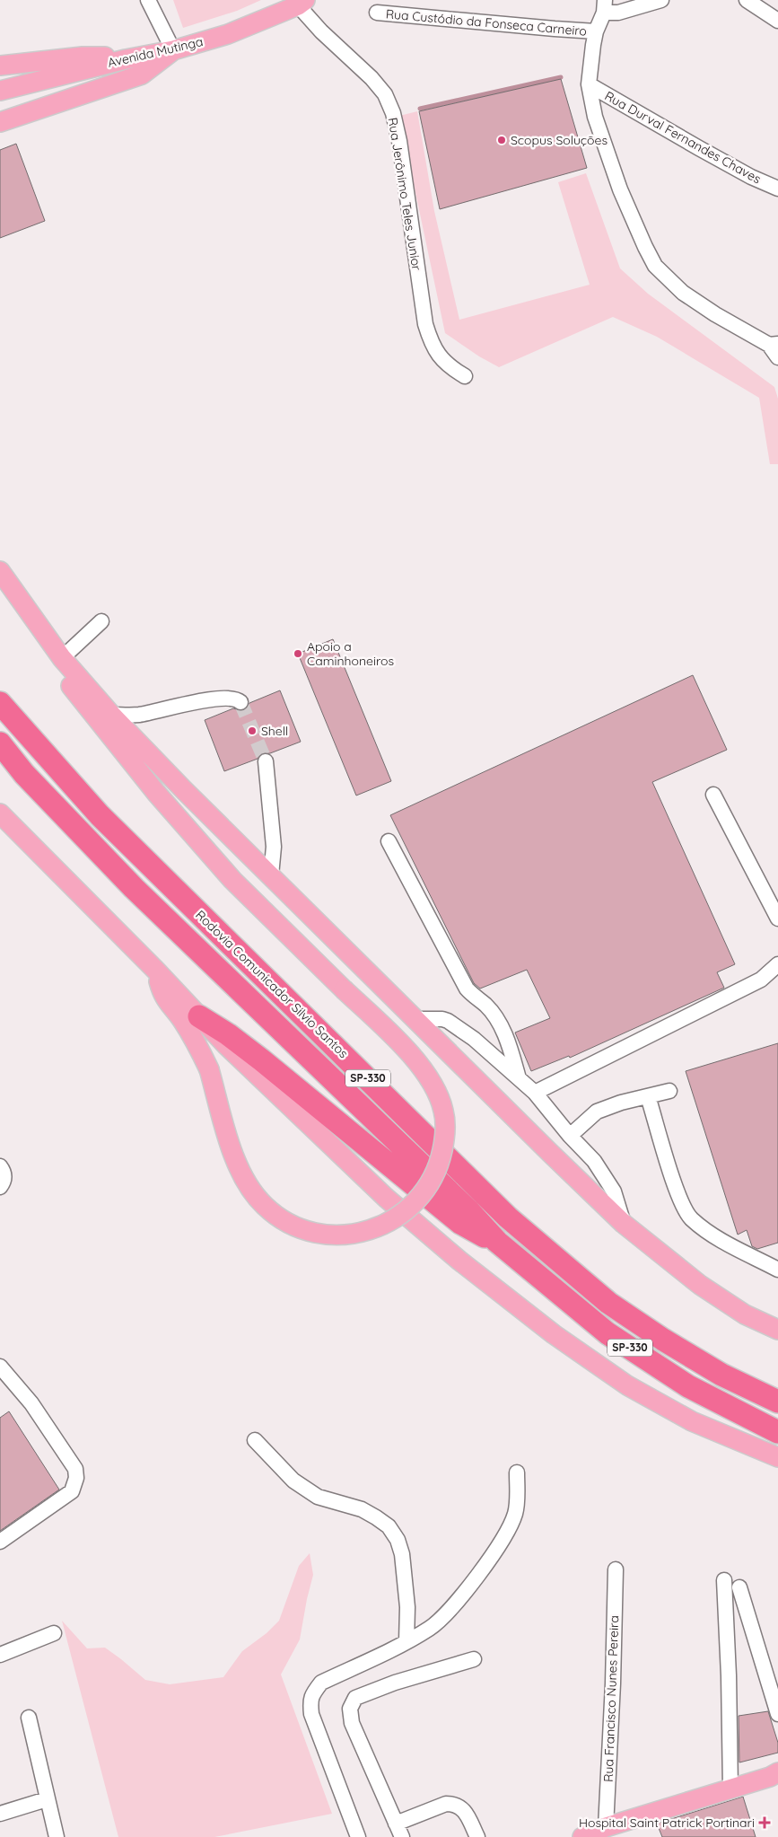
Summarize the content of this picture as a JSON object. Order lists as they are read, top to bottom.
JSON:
{
  "streets": {
    "highway": ["Rodovia Comunicador Silvio Santos", "SP-330"],
    "main road": ["Avenida Mutinga"],
    "street": [
      "Rua Custódio da Fonseca Carneiro",
      "Rua Durval Fernandes Chaves",
      "Rua Jerônimo Teles Junior",
      "Rua Francisco Nunes Pereira"
    ]
  },
  "crossings": [
    ["Avenida Mutinga", "Rua Jerônimo Teles Junior"]
  ],
  "places": {
    "other": ["Scopus Soluções", "Apoio a Caminhoneiros", "Shell"],
    "health": ["Hospital Saint Patrick Portinari"]
  }
}
